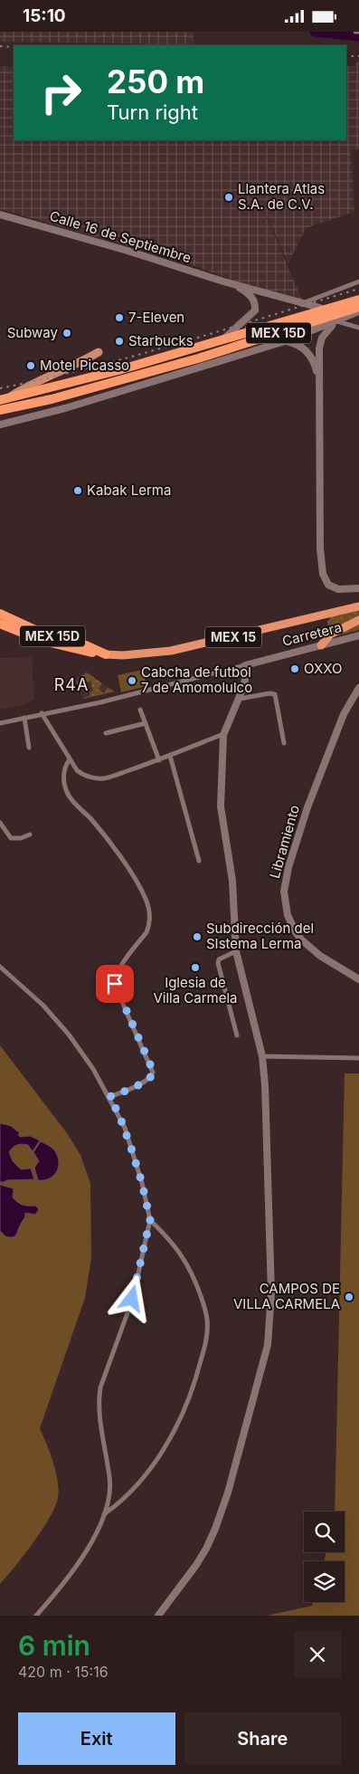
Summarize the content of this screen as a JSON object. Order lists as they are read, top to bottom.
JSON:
{
  "streets": {
    "highway": ["MEX 15D", "MEX 15"],
    "main road": ["Calle 16 de Septiembre", "Carretera", "Libramiento"]
  },
  "crossings": [
    ["MEX 15D", "MEX 15"]
  ],
  "districts": ["R4A"],
  "places": [
    "Llantera Atlas S.A. de C.V.",
    "7-Eleven",
    "Subway",
    "Starbucks",
    "Motel Picasso",
    "Kabak Lerma",
    "OXXO",
    "Cabcha de futbol 7 de Amomolulco",
    "Subdirección del SIstema Lerma",
    "Iglesia de Villa Carmela",
    "CAMPOS DE VILLA CARMELA"
  ],
  "page": {
    "status": "15:10",
    "turn": ["250 m", "Turn right"],
    "heading": ["6 min", "420 m · 15:16"],
    "buttons": ["Exit", "Share"]
  }
}
